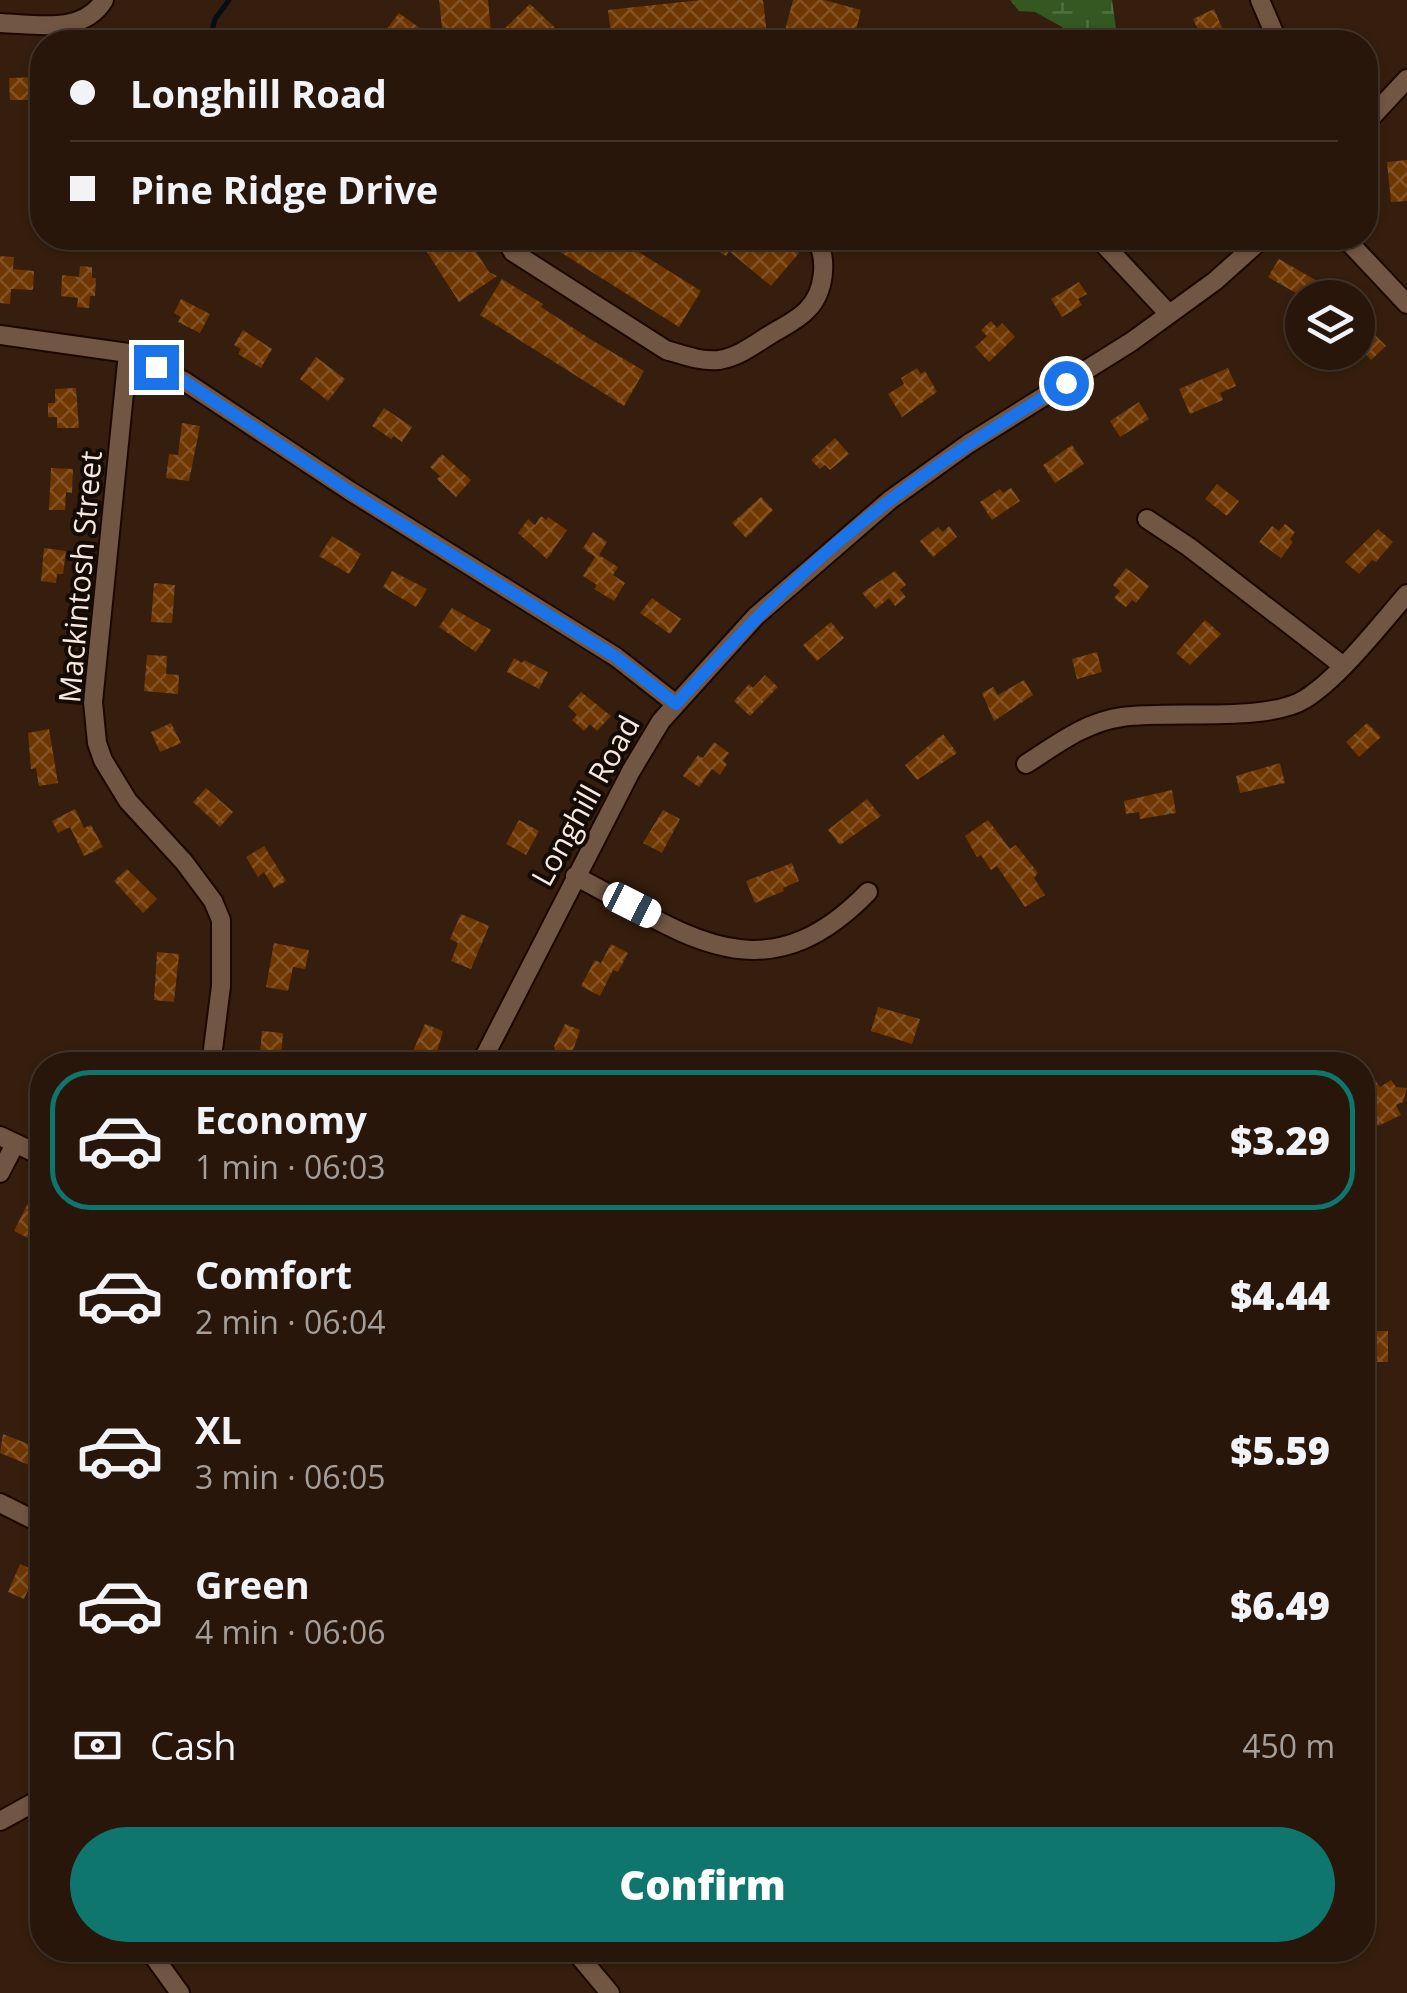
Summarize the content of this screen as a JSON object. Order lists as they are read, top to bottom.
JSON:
{
  "streets": {
    "street": ["Mackintosh Street", "Longhill Road"]
  },
  "page": {
    "banner": ["Longhill Road", "Pine Ridge Drive"],
    "list": [
      {
        "name": "Economy",
        "note": "1 min · 06:03",
        "value": "$3.29"
      },
      {
        "name": "Comfort",
        "note": "2 min · 06:04",
        "value": "$4.44"
      },
      {
        "name": "XL",
        "note": "3 min · 06:05",
        "value": "$5.59"
      },
      {
        "name": "Green",
        "note": "4 min · 06:06",
        "value": "$6.49"
      }
    ],
    "pay": ["Cash", "450 m"],
    "buttons": "Confirm"
  }
}
